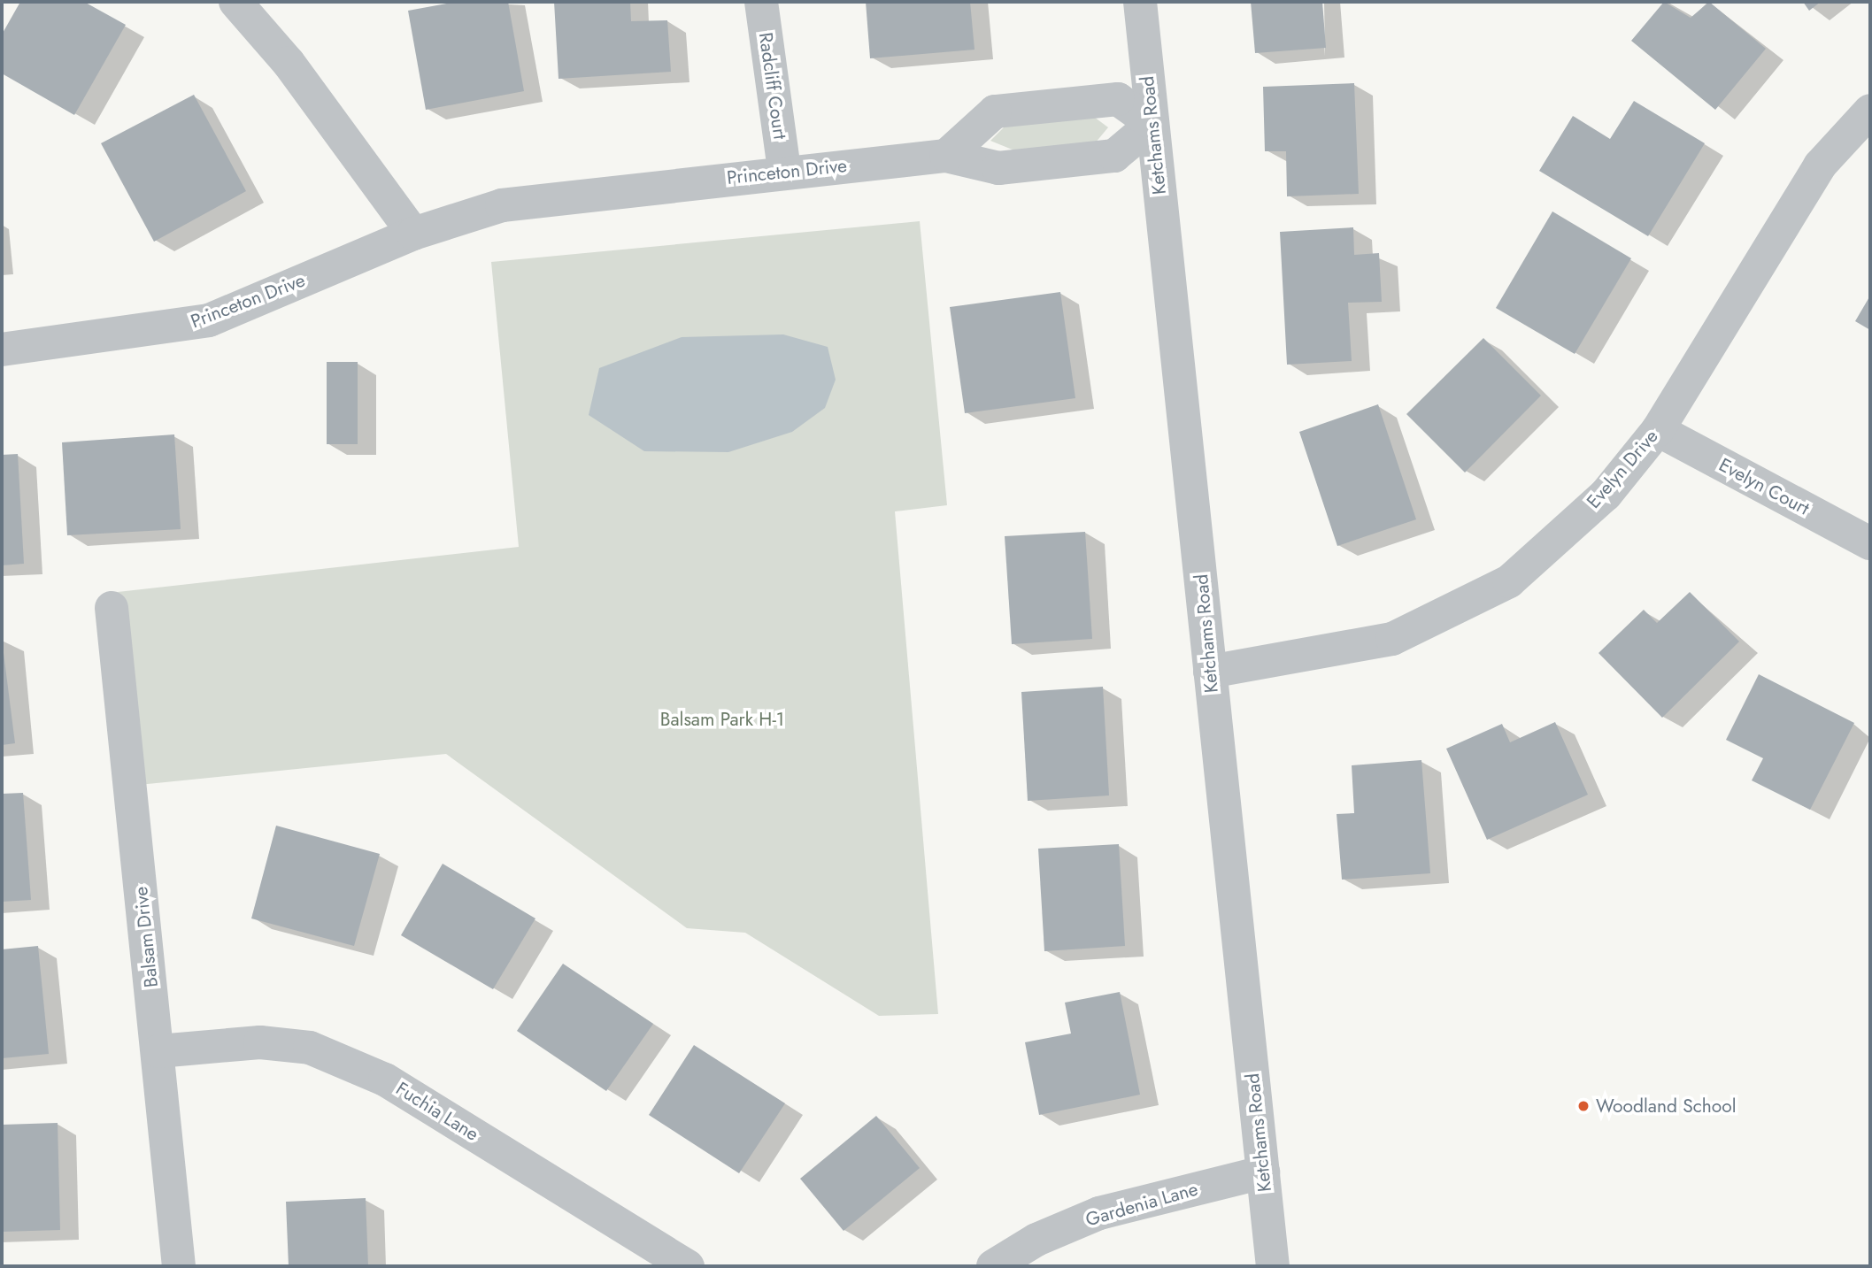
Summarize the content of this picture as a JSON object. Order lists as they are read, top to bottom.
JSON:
{
  "streets": {
    "street": [
      "Radcliff Court",
      "Ketchams Road",
      "Princeton Drive",
      "Evelyn Drive",
      "Evelyn Court",
      "Balsam Drive",
      "Fuchia Lane",
      "Gardenia Lane"
    ]
  },
  "crossings": [
    ["Radcliff Court", "Princeton Drive"],
    ["Ketchams Road", "Princeton Drive"],
    ["Ketchams Road", "Evelyn Drive"],
    ["Ketchams Road", "Gardenia Lane"],
    ["Evelyn Drive", "Evelyn Court"],
    ["Balsam Drive", "Fuchia Lane"]
  ],
  "parks": ["Balsam Park H-1"],
  "places": ["Woodland School"]
}
